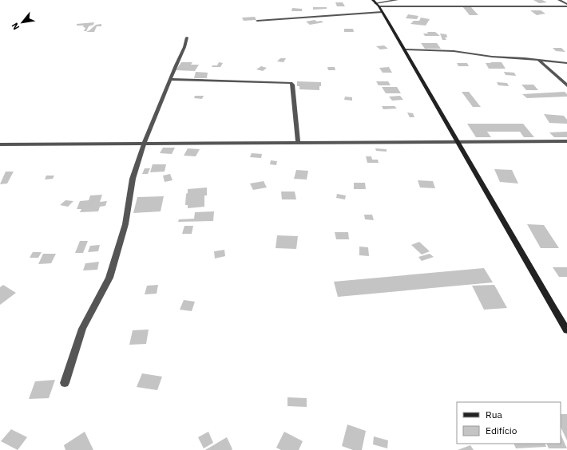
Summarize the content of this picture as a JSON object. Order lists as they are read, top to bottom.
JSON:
{
  "legend": ["Rua", "Edifício"],
  "north": "bottom left"
}
